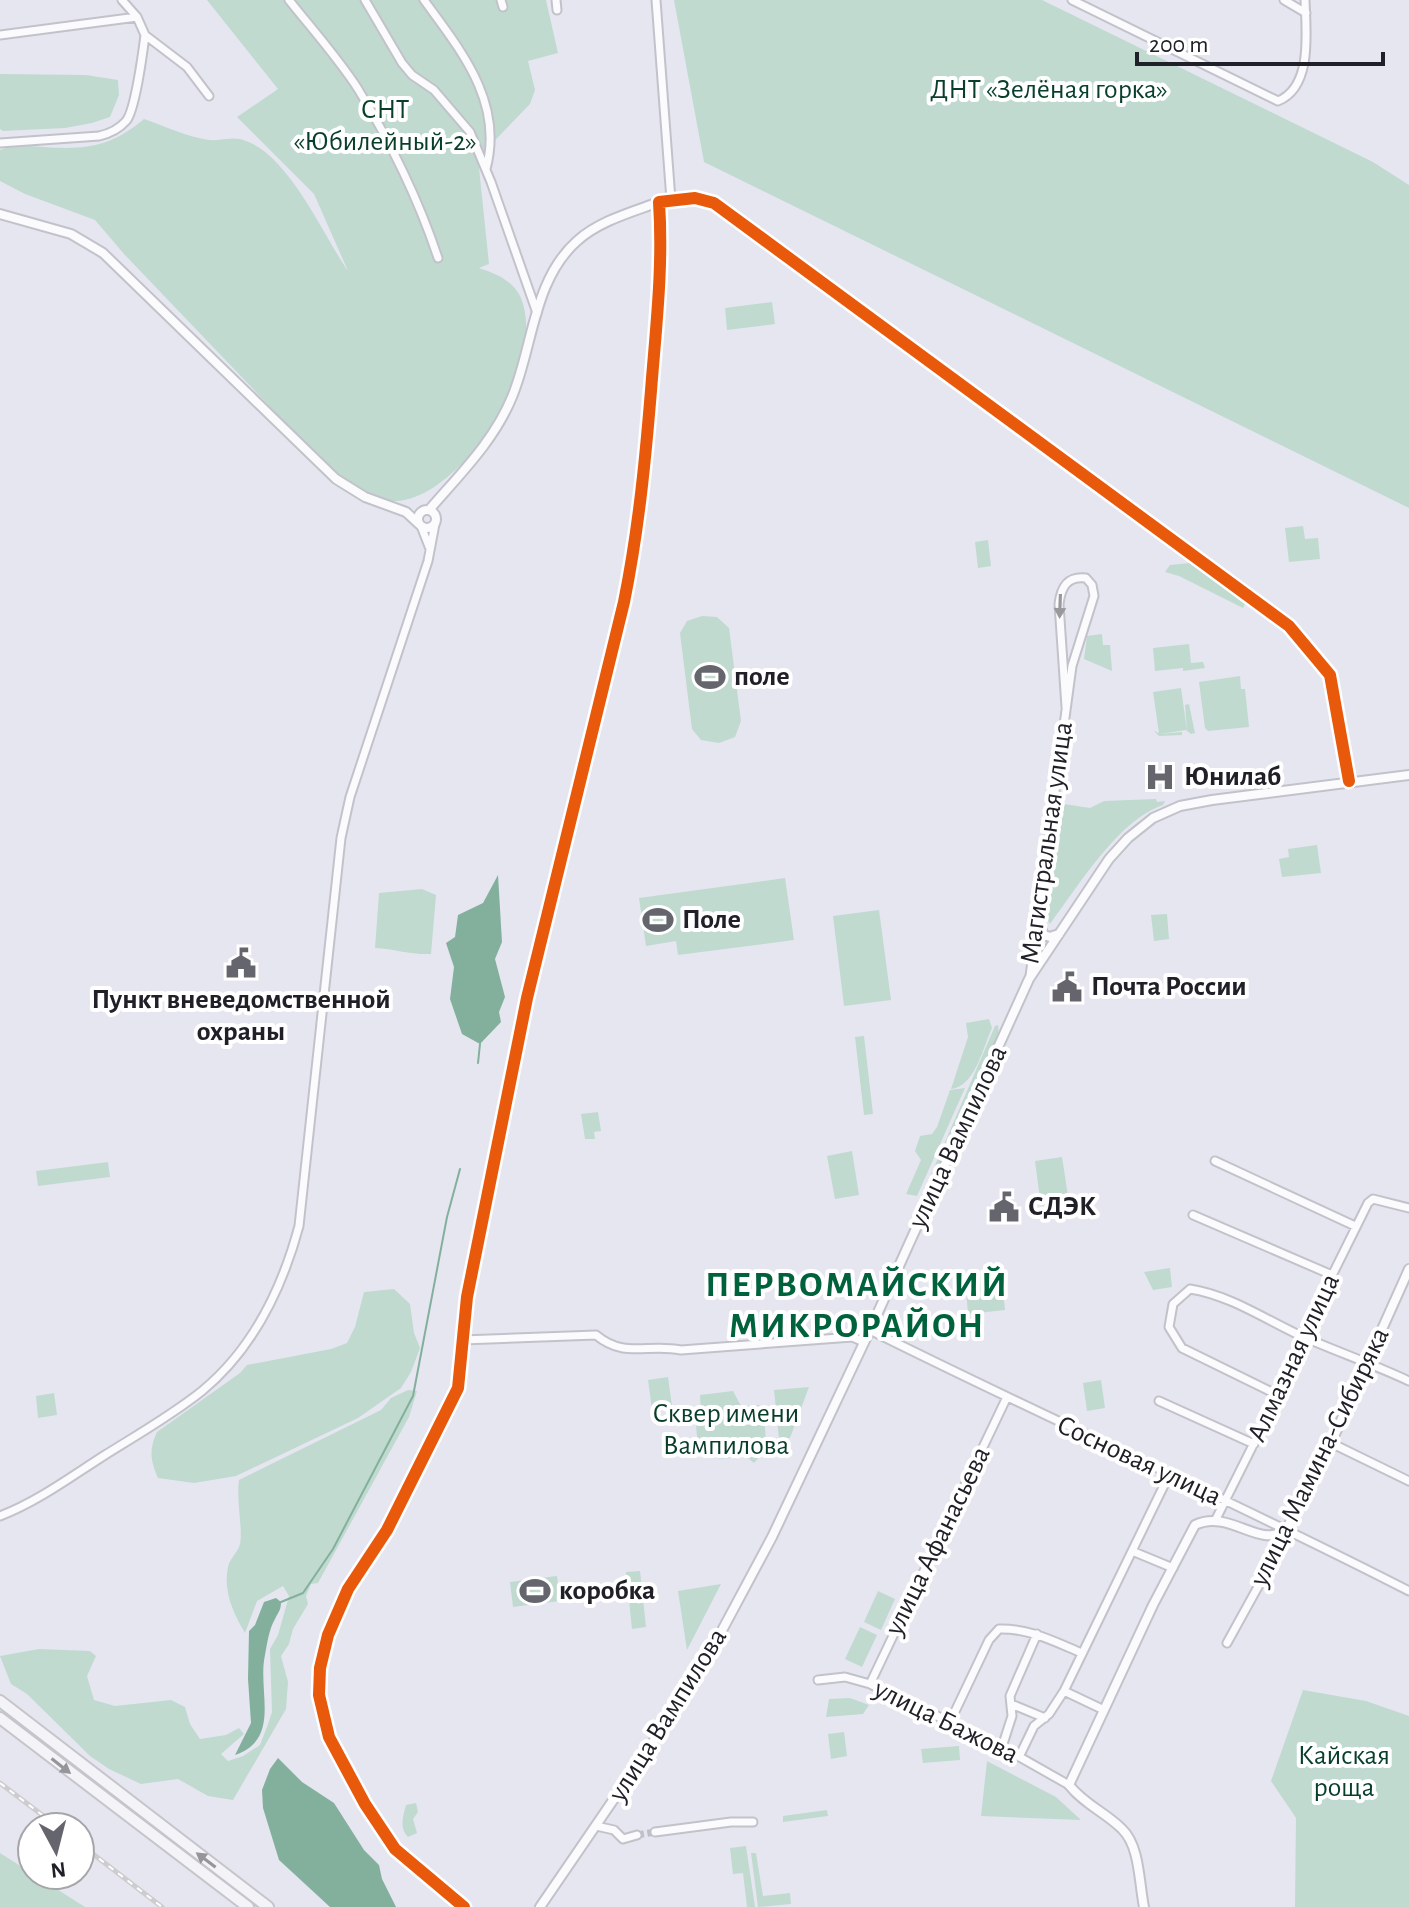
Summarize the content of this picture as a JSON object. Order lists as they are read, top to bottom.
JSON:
{
  "streets": {
    "street": [
      "Магистральная улица",
      "улица Вампилова",
      "Алмазная улица",
      "улица Мамина-Сибиряка",
      "Сосновая улица",
      "улица Афанасьева",
      "улица Бажова"
    ]
  },
  "crossings": [
    ["Магистральная улица", "улица Вампилова"],
    ["улица Вампилова", "Сосновая улица"],
    ["Алмазная улица", "Сосновая улица"],
    ["Алмазная улица", "улица Бажова"],
    ["улица Мамина-Сибиряка", "Сосновая улица"],
    ["Сосновая улица", "улица Афанасьева"],
    ["улица Афанасьева", "улица Бажова"]
  ],
  "districts": ["ПЕРВОМАЙСКИЙ МИКРОРАЙОН"],
  "parks": [
    "ДНТ «Зелёная горка»",
    "СНТ «Юбилейный-2»",
    "Сквер имени Вампилова",
    "Кайская роща"
  ],
  "places": {
    "sports": ["поле", "Поле", "коробка"],
    "hospital": ["Юнилаб"],
    "public building": ["Пункт вневедомственной охраны", "Почта России", "СДЭК"]
  },
  "scale_bar": "200 m",
  "north": "bottom"
}
